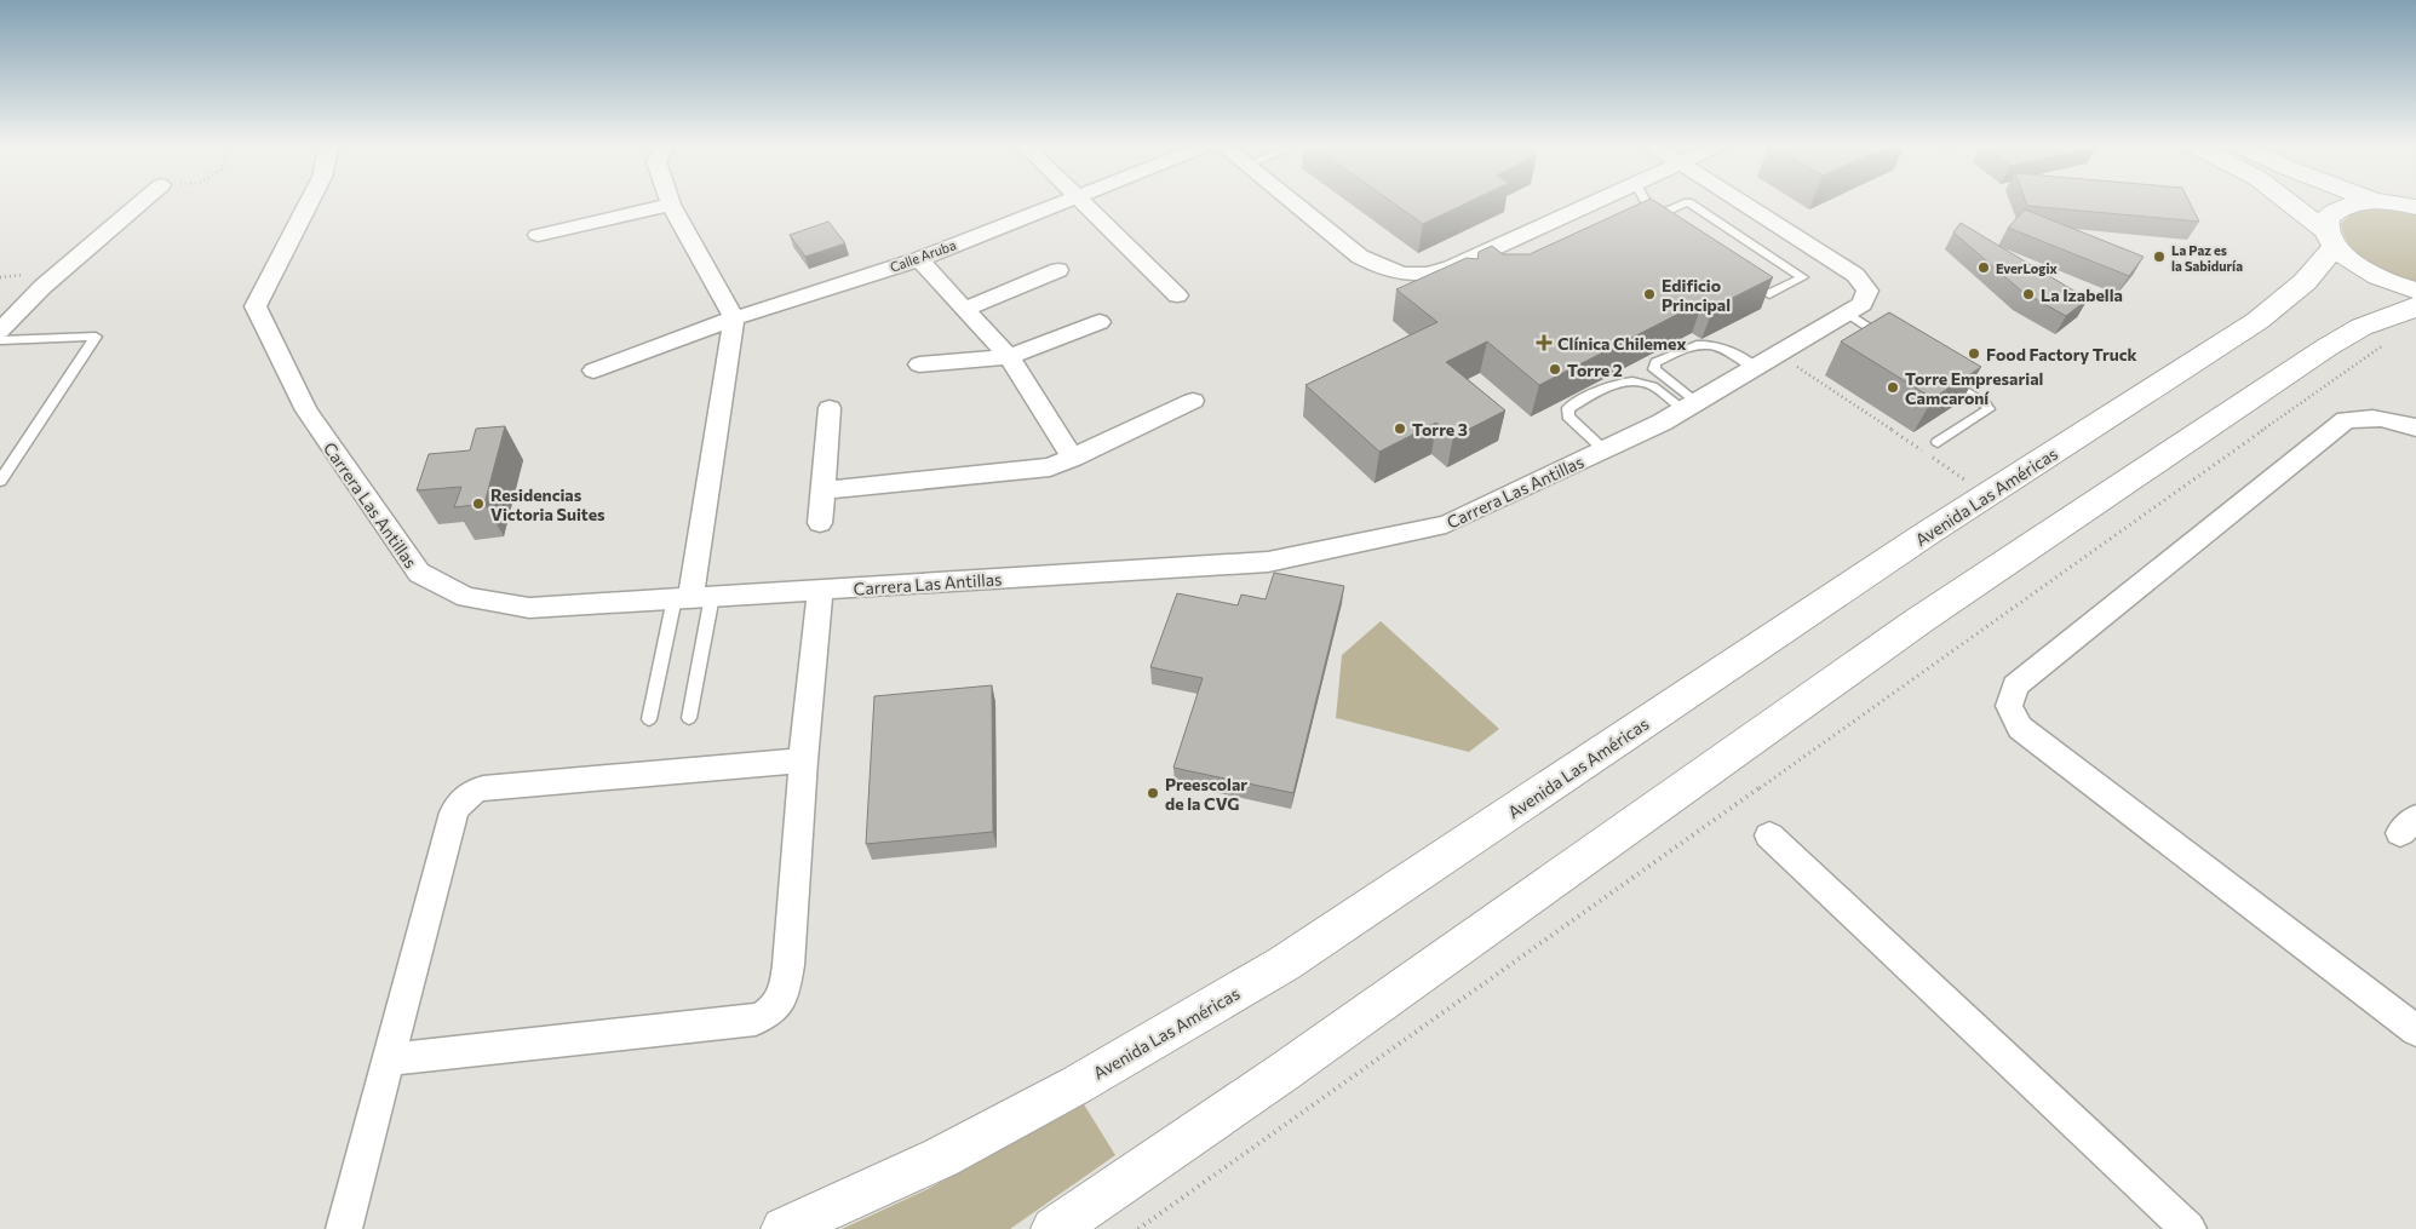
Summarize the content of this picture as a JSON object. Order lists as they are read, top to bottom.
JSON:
{
  "streets": {
    "main road": ["Avenida Las Américas"],
    "street": ["Calle Aruba", "Carrera Las Antillas"]
  },
  "places": {
    "other": [
      "La Paz es la Sabiduría",
      "EverLogix",
      "Edificio Principal",
      "La Izabella",
      "Food Factory Truck",
      "Torre 2",
      "Torre Empresarial Camcaroní",
      "Torre 3",
      "Residencias Victoria Suites",
      "Preescolar de la CVG"
    ],
    "health": ["Clínica Chilemex"]
  }
}
